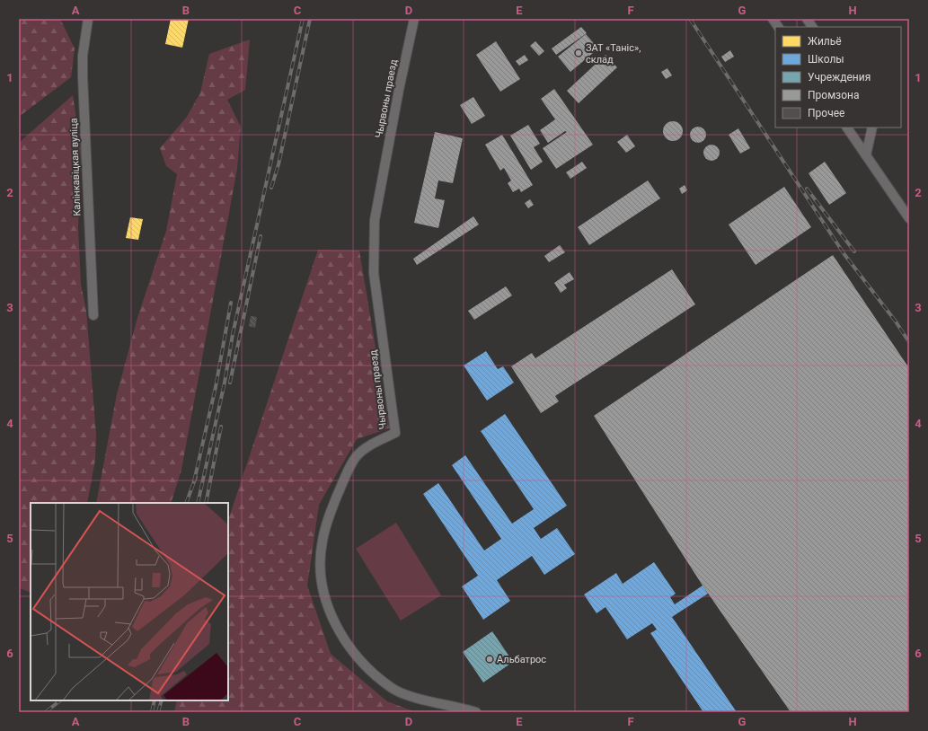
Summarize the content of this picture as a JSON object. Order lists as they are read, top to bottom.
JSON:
{
  "streets": {
    "street": ["Чырвоны праезд", "Калінкавіцкая вуліца"]
  },
  "places": ["ЗАТ «Таніс», склад", "Альбатрос"],
  "legend": [
    "Жильё",
    "Школы",
    "Учреждения",
    "Промзона",
    "Прочее"
  ],
  "grid": {
    "columns": [
      "A",
      "B",
      "C",
      "D",
      "E",
      "F",
      "G",
      "H"
    ],
    "rows": [
      "1",
      "2",
      "3",
      "4",
      "5",
      "6"
    ]
  }
}
